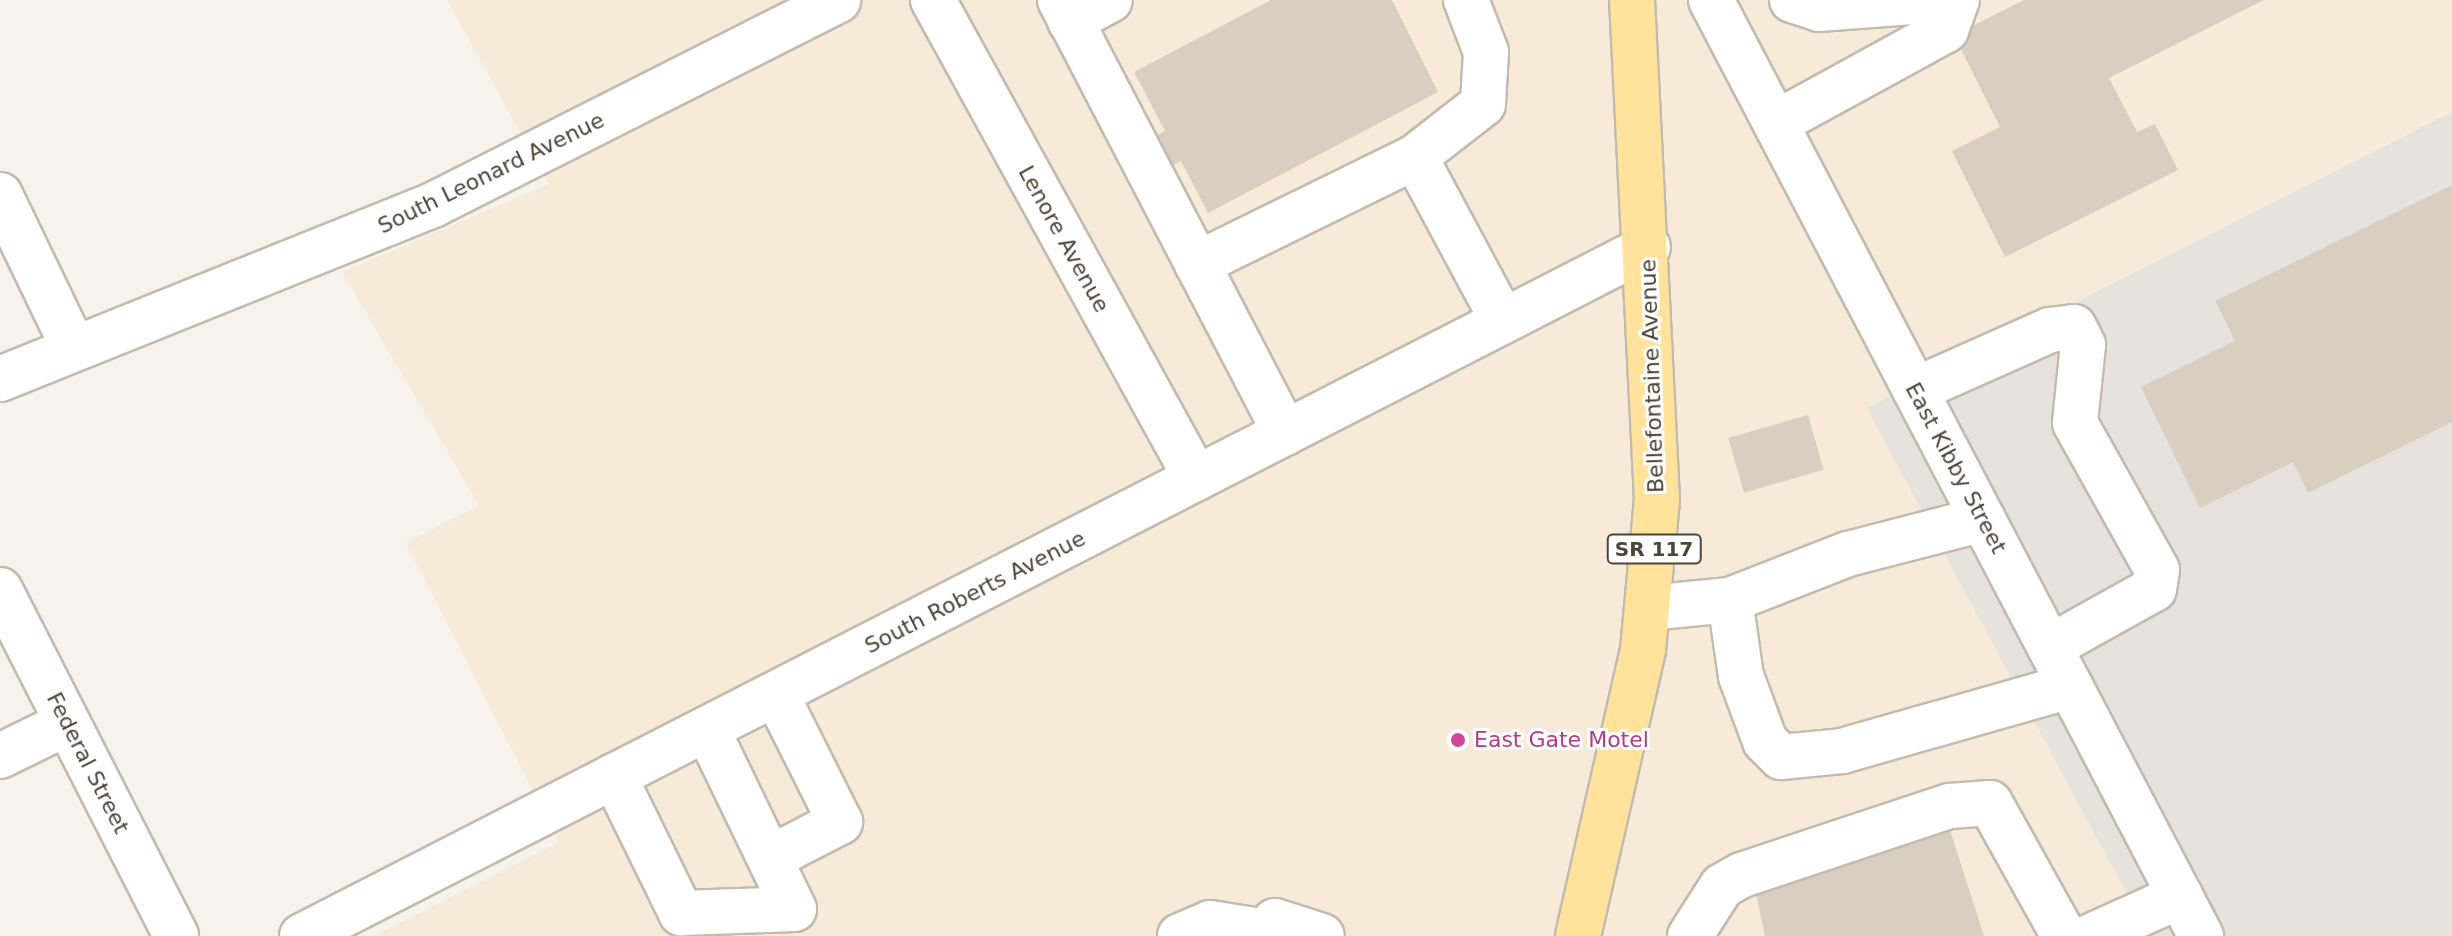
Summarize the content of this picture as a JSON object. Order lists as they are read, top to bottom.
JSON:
{
  "streets": {
    "main road": ["Bellefontaine Avenue", "SR 117"],
    "street": [
      "South Leonard Avenue",
      "Lenore Avenue",
      "East Kibby Street",
      "South Roberts Avenue",
      "Federal Street"
    ]
  },
  "crossings": [
    ["Lenore Avenue", "South Roberts Avenue"],
    ["Bellefontaine Avenue", "South Roberts Avenue"]
  ],
  "places": ["East Gate Motel"]
}
